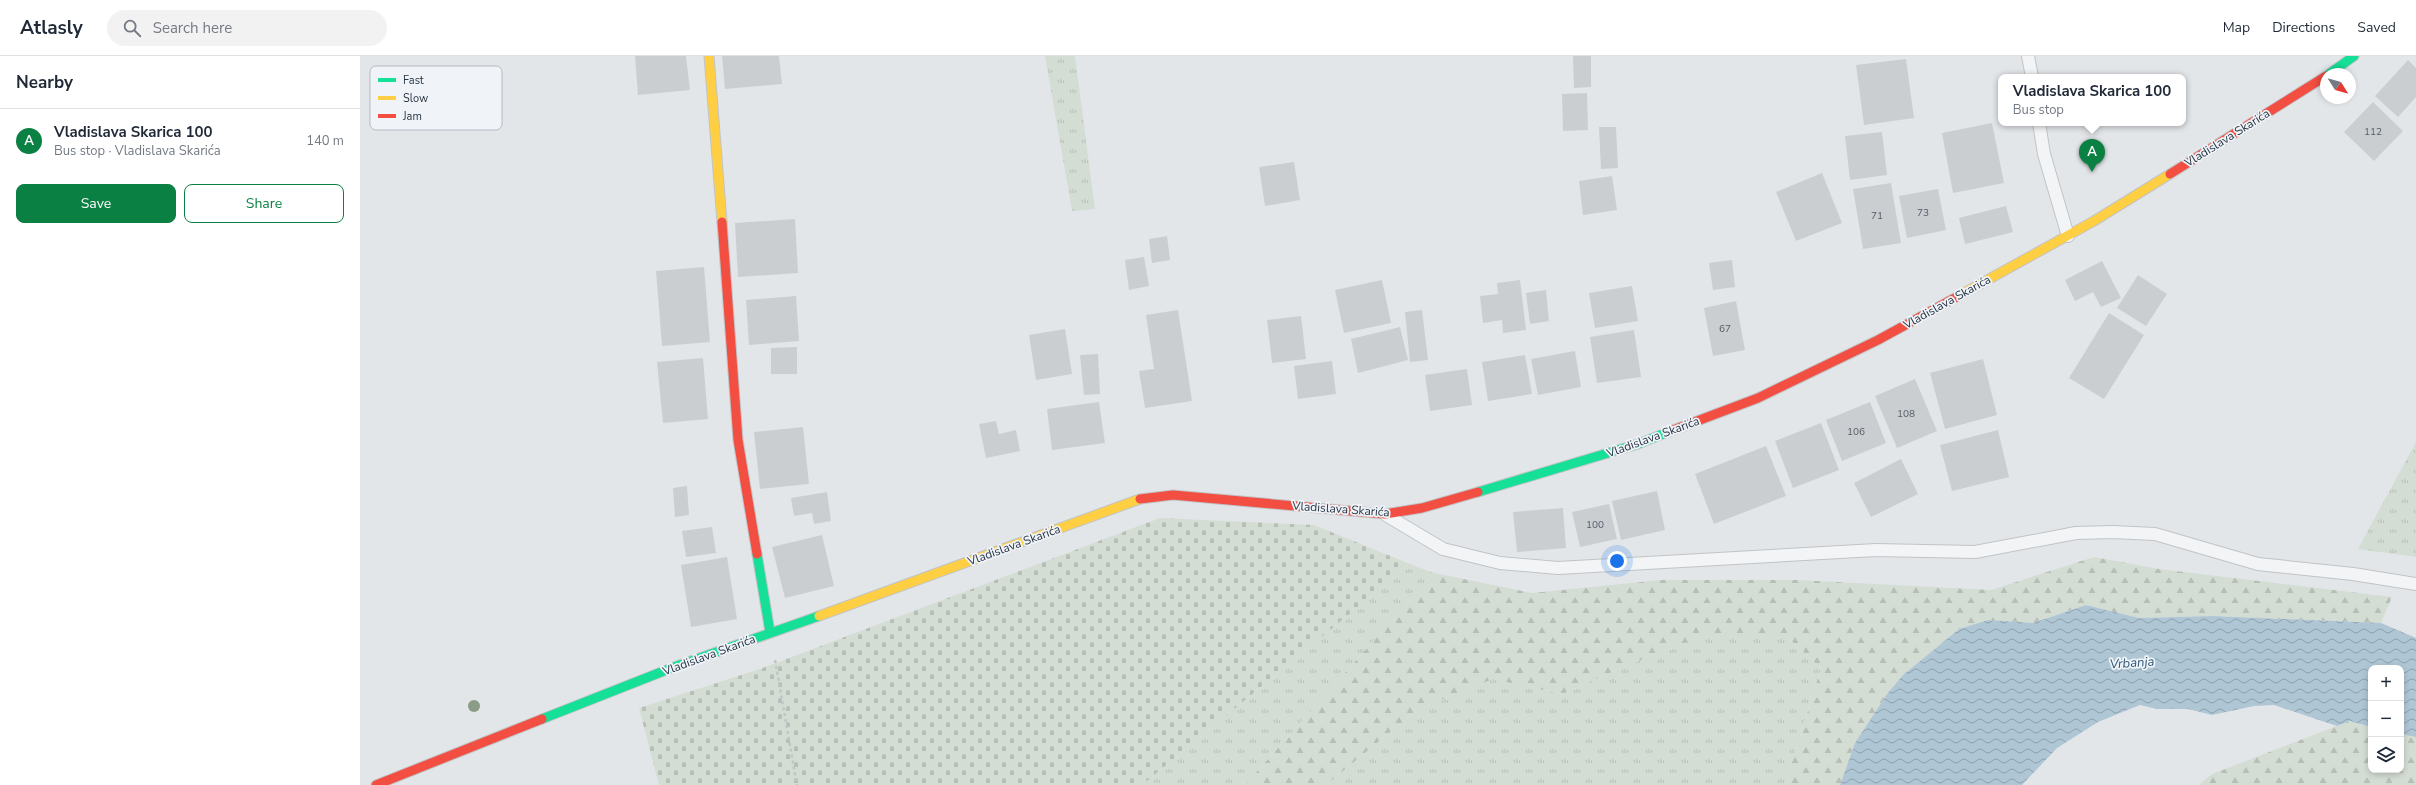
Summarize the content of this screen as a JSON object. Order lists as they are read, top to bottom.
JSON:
{
  "streets": {
    "street": ["Vladislava Skarića"]
  },
  "water": ["Vrbanja"],
  "house_numbers": [
    "112",
    "73",
    "71",
    "67",
    "108",
    "106",
    "100"
  ],
  "legend": ["Fast", "Slow", "Jam"],
  "north": "bottom right",
  "page": {
    "header": "Atlasly",
    "search": "Search here",
    "nav": ["Map", "Directions", "Saved"],
    "heading": "Nearby",
    "popup": ["Vladislava Skarica 100", "Bus stop"],
    "list": [
      {
        "mark": "A",
        "name": "Vladislava Skarica 100",
        "note": "Bus stop · Vladislava Skarića",
        "value": "140 m"
      }
    ],
    "pins": "A",
    "buttons": ["Save", "Share"],
    "map_buttons": ["+", "−"]
  }
}
